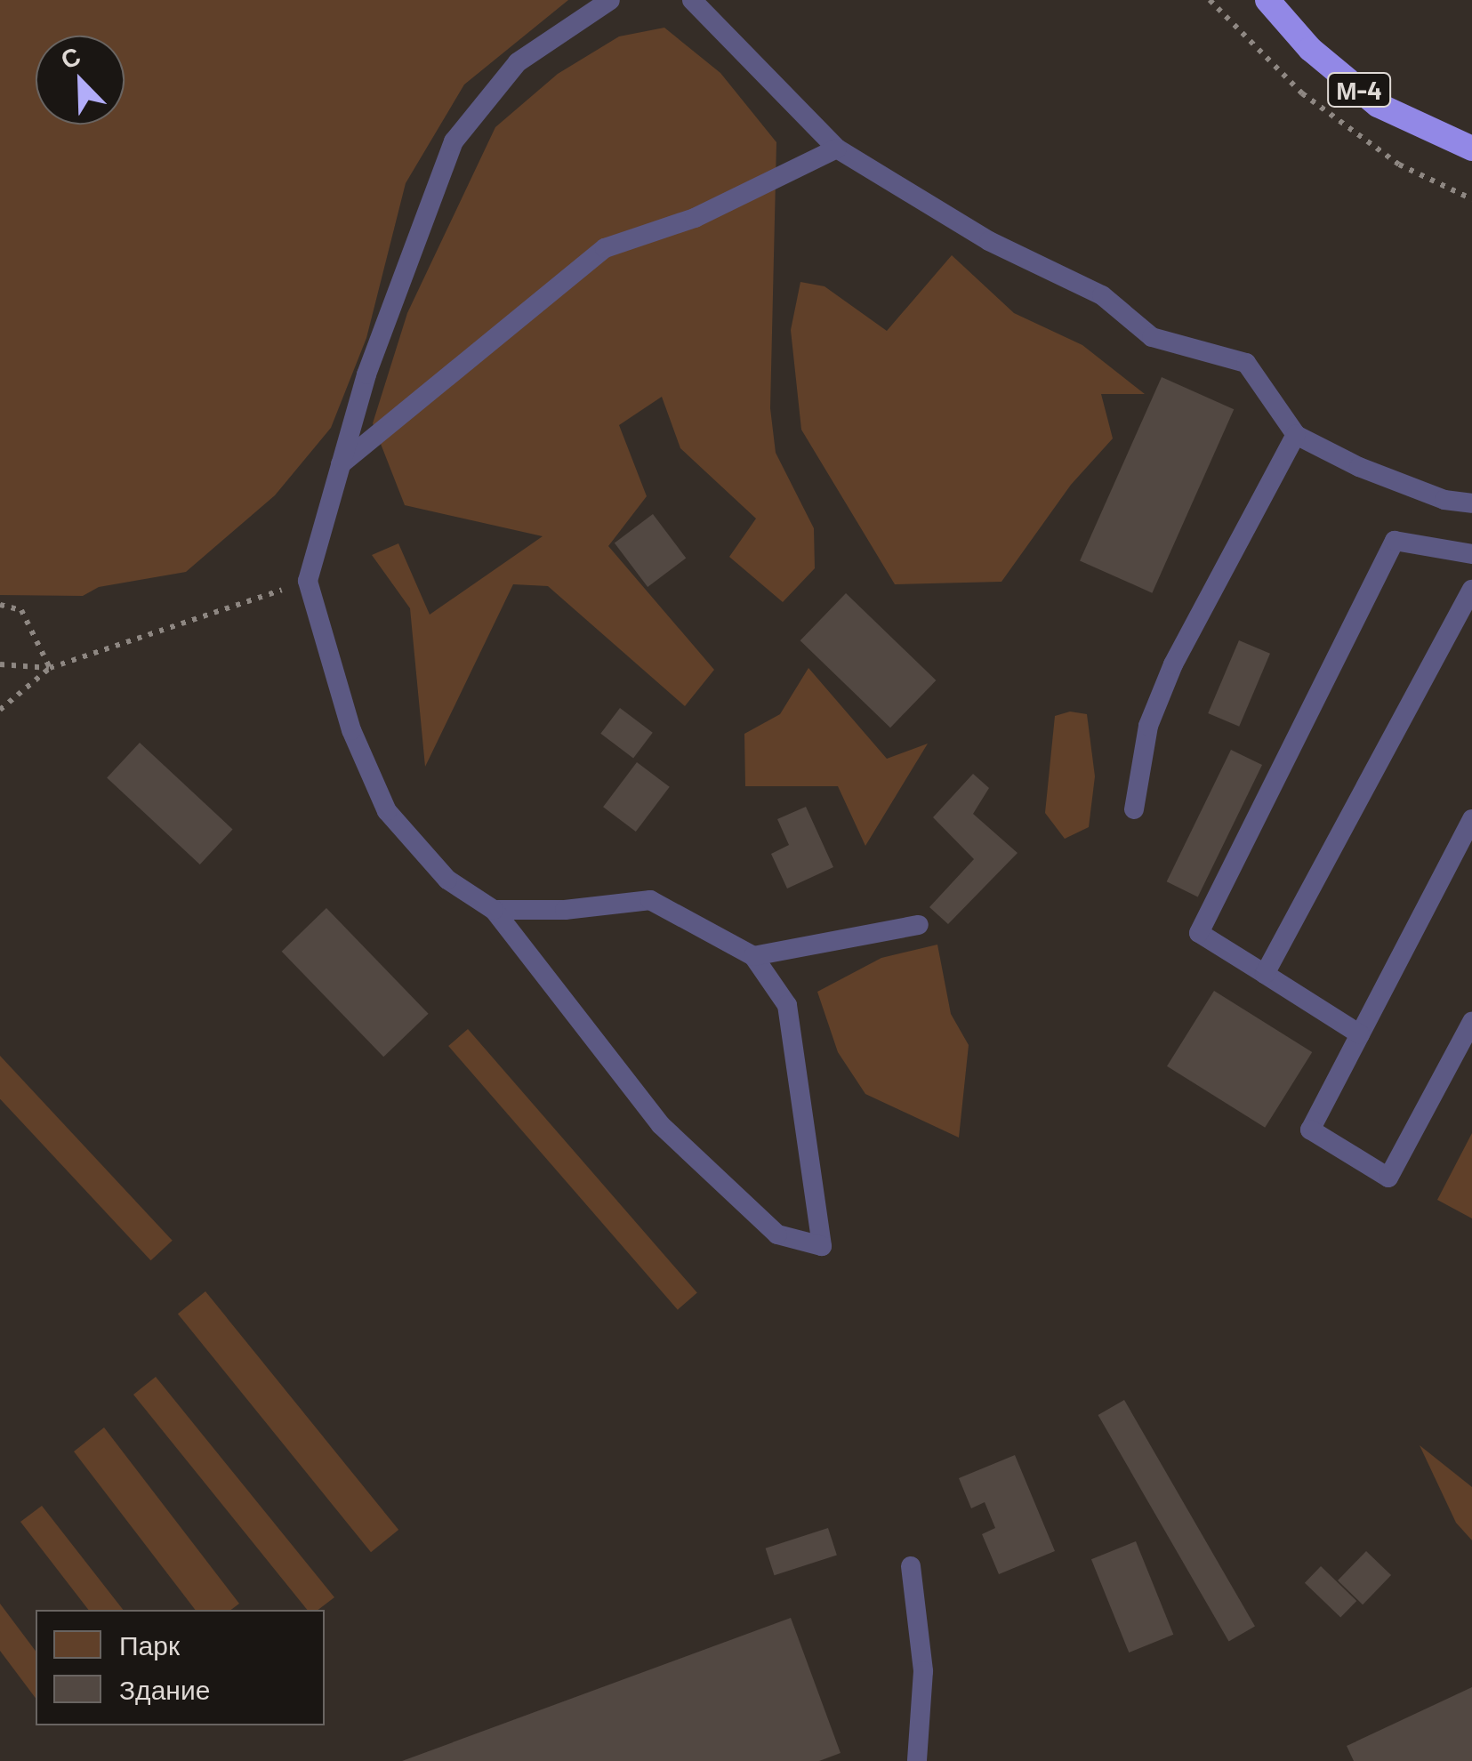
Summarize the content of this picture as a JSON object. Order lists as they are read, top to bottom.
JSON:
{
  "streets": {
    "highway": ["М-4"]
  },
  "legend": ["Парк", "Здание"],
  "north": "top left"
}
